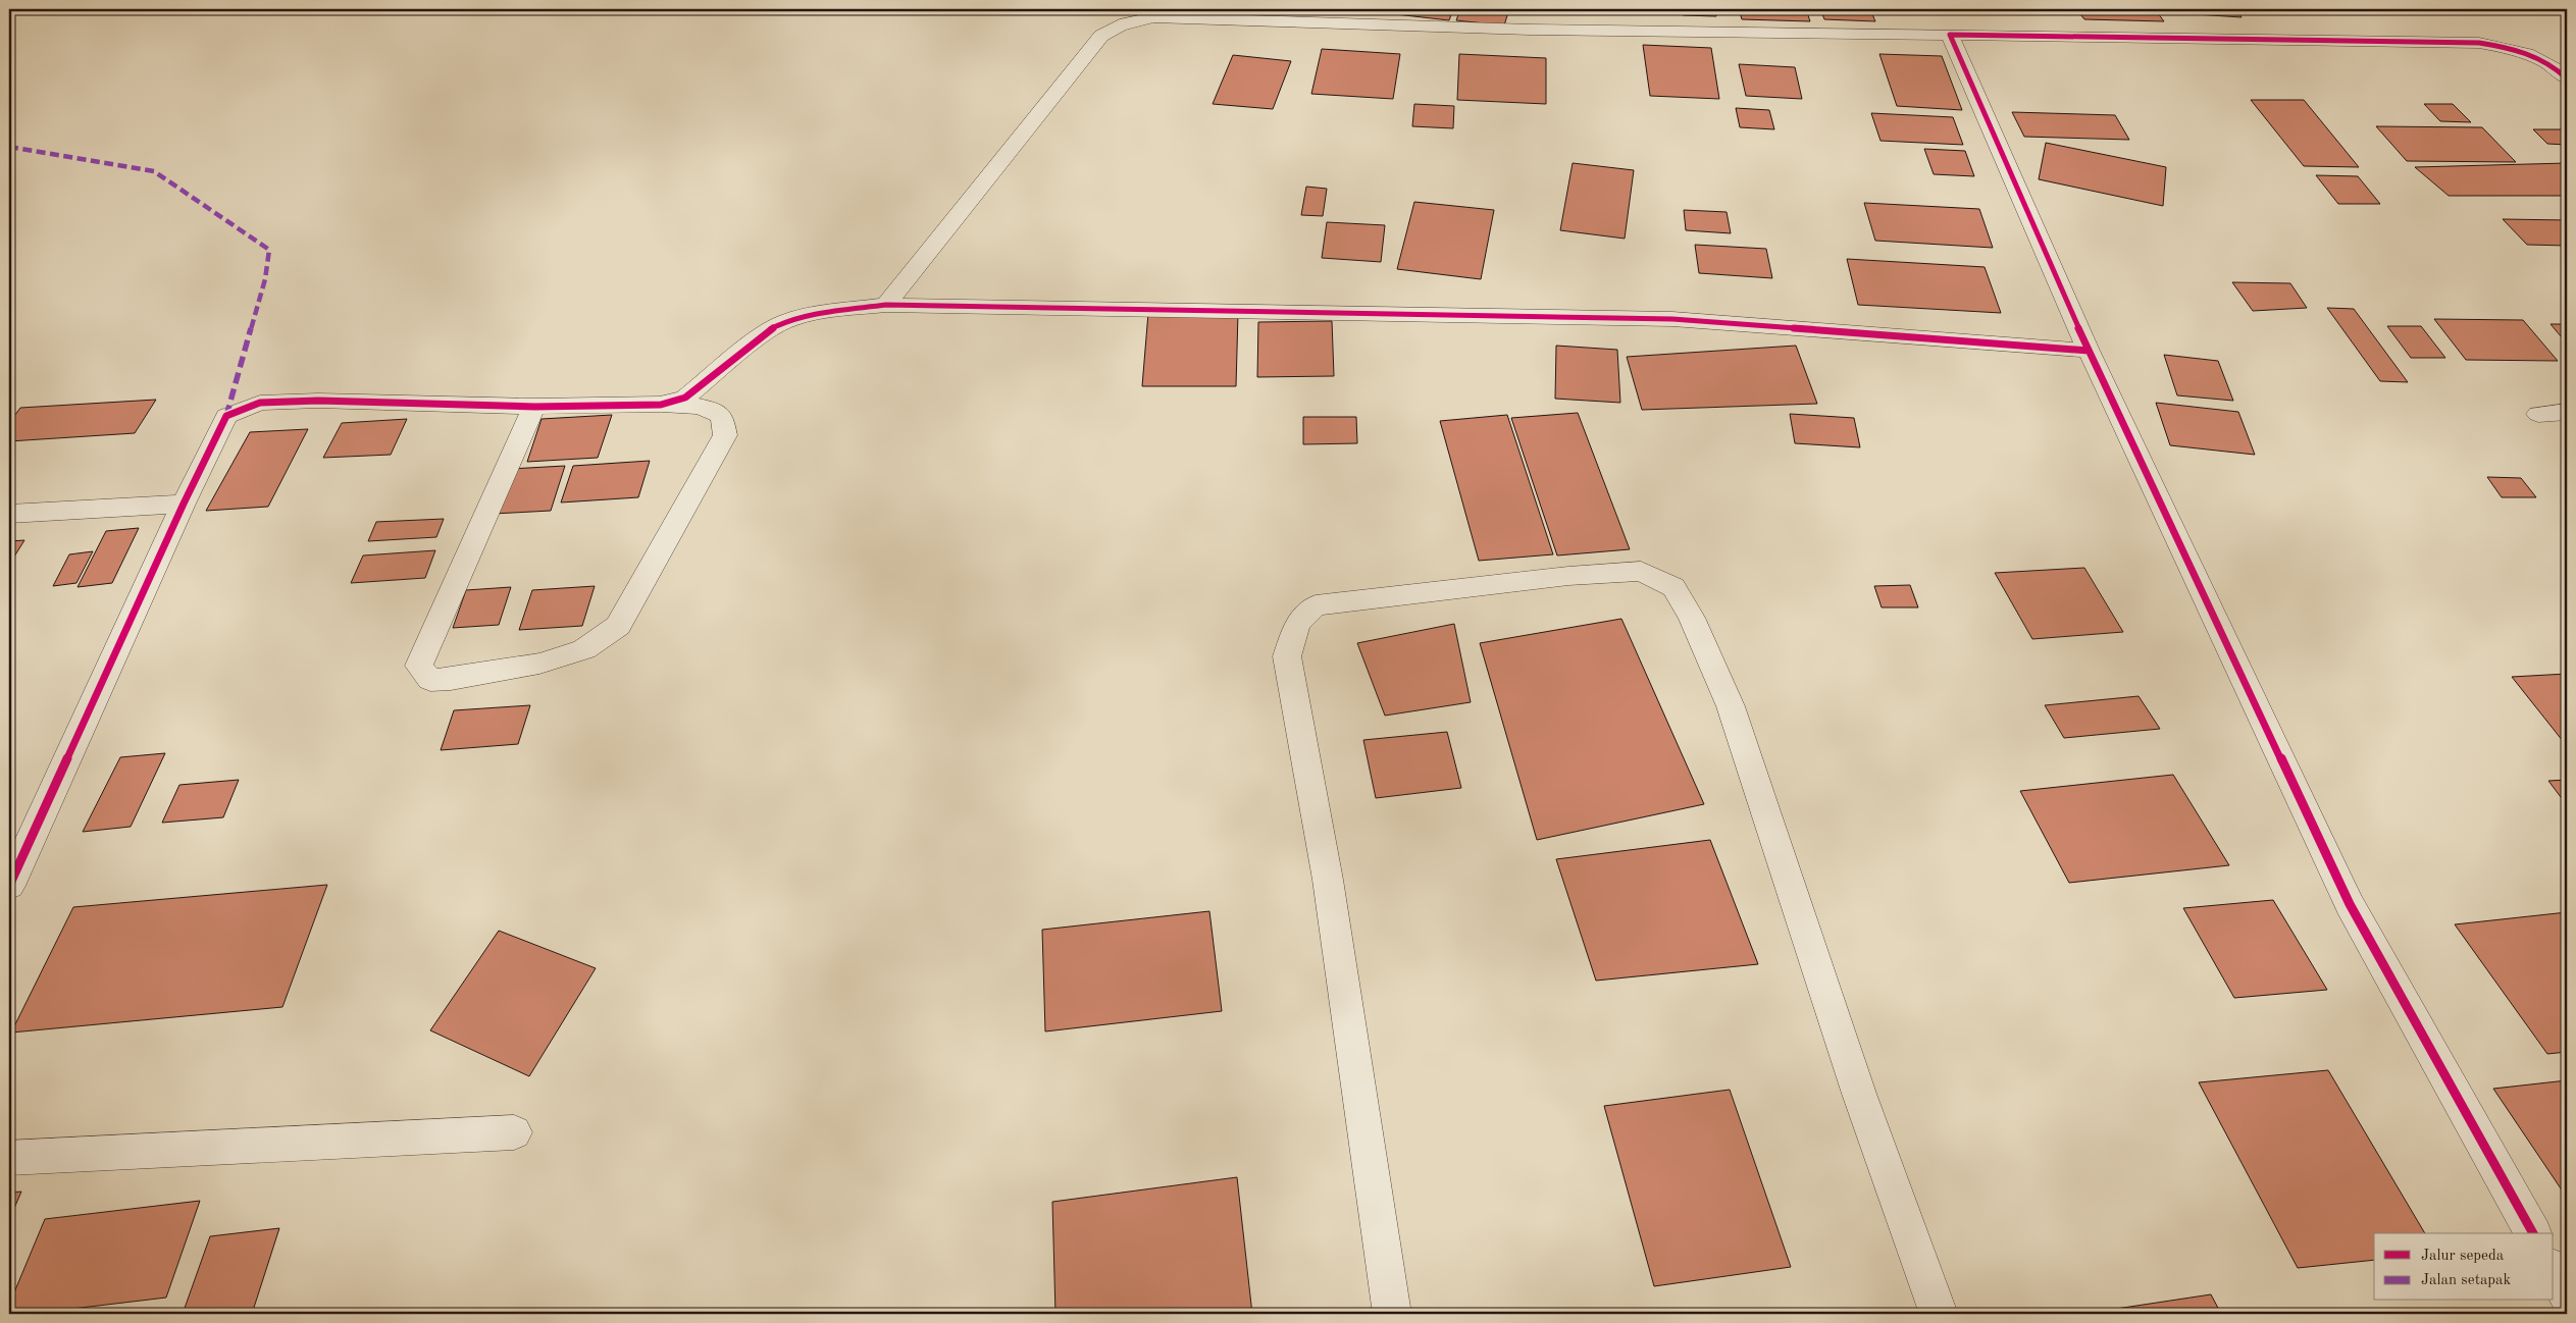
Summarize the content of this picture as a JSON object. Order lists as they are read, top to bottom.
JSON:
{
  "legend": ["Jalur sepeda", "Jalan setapak"]
}
